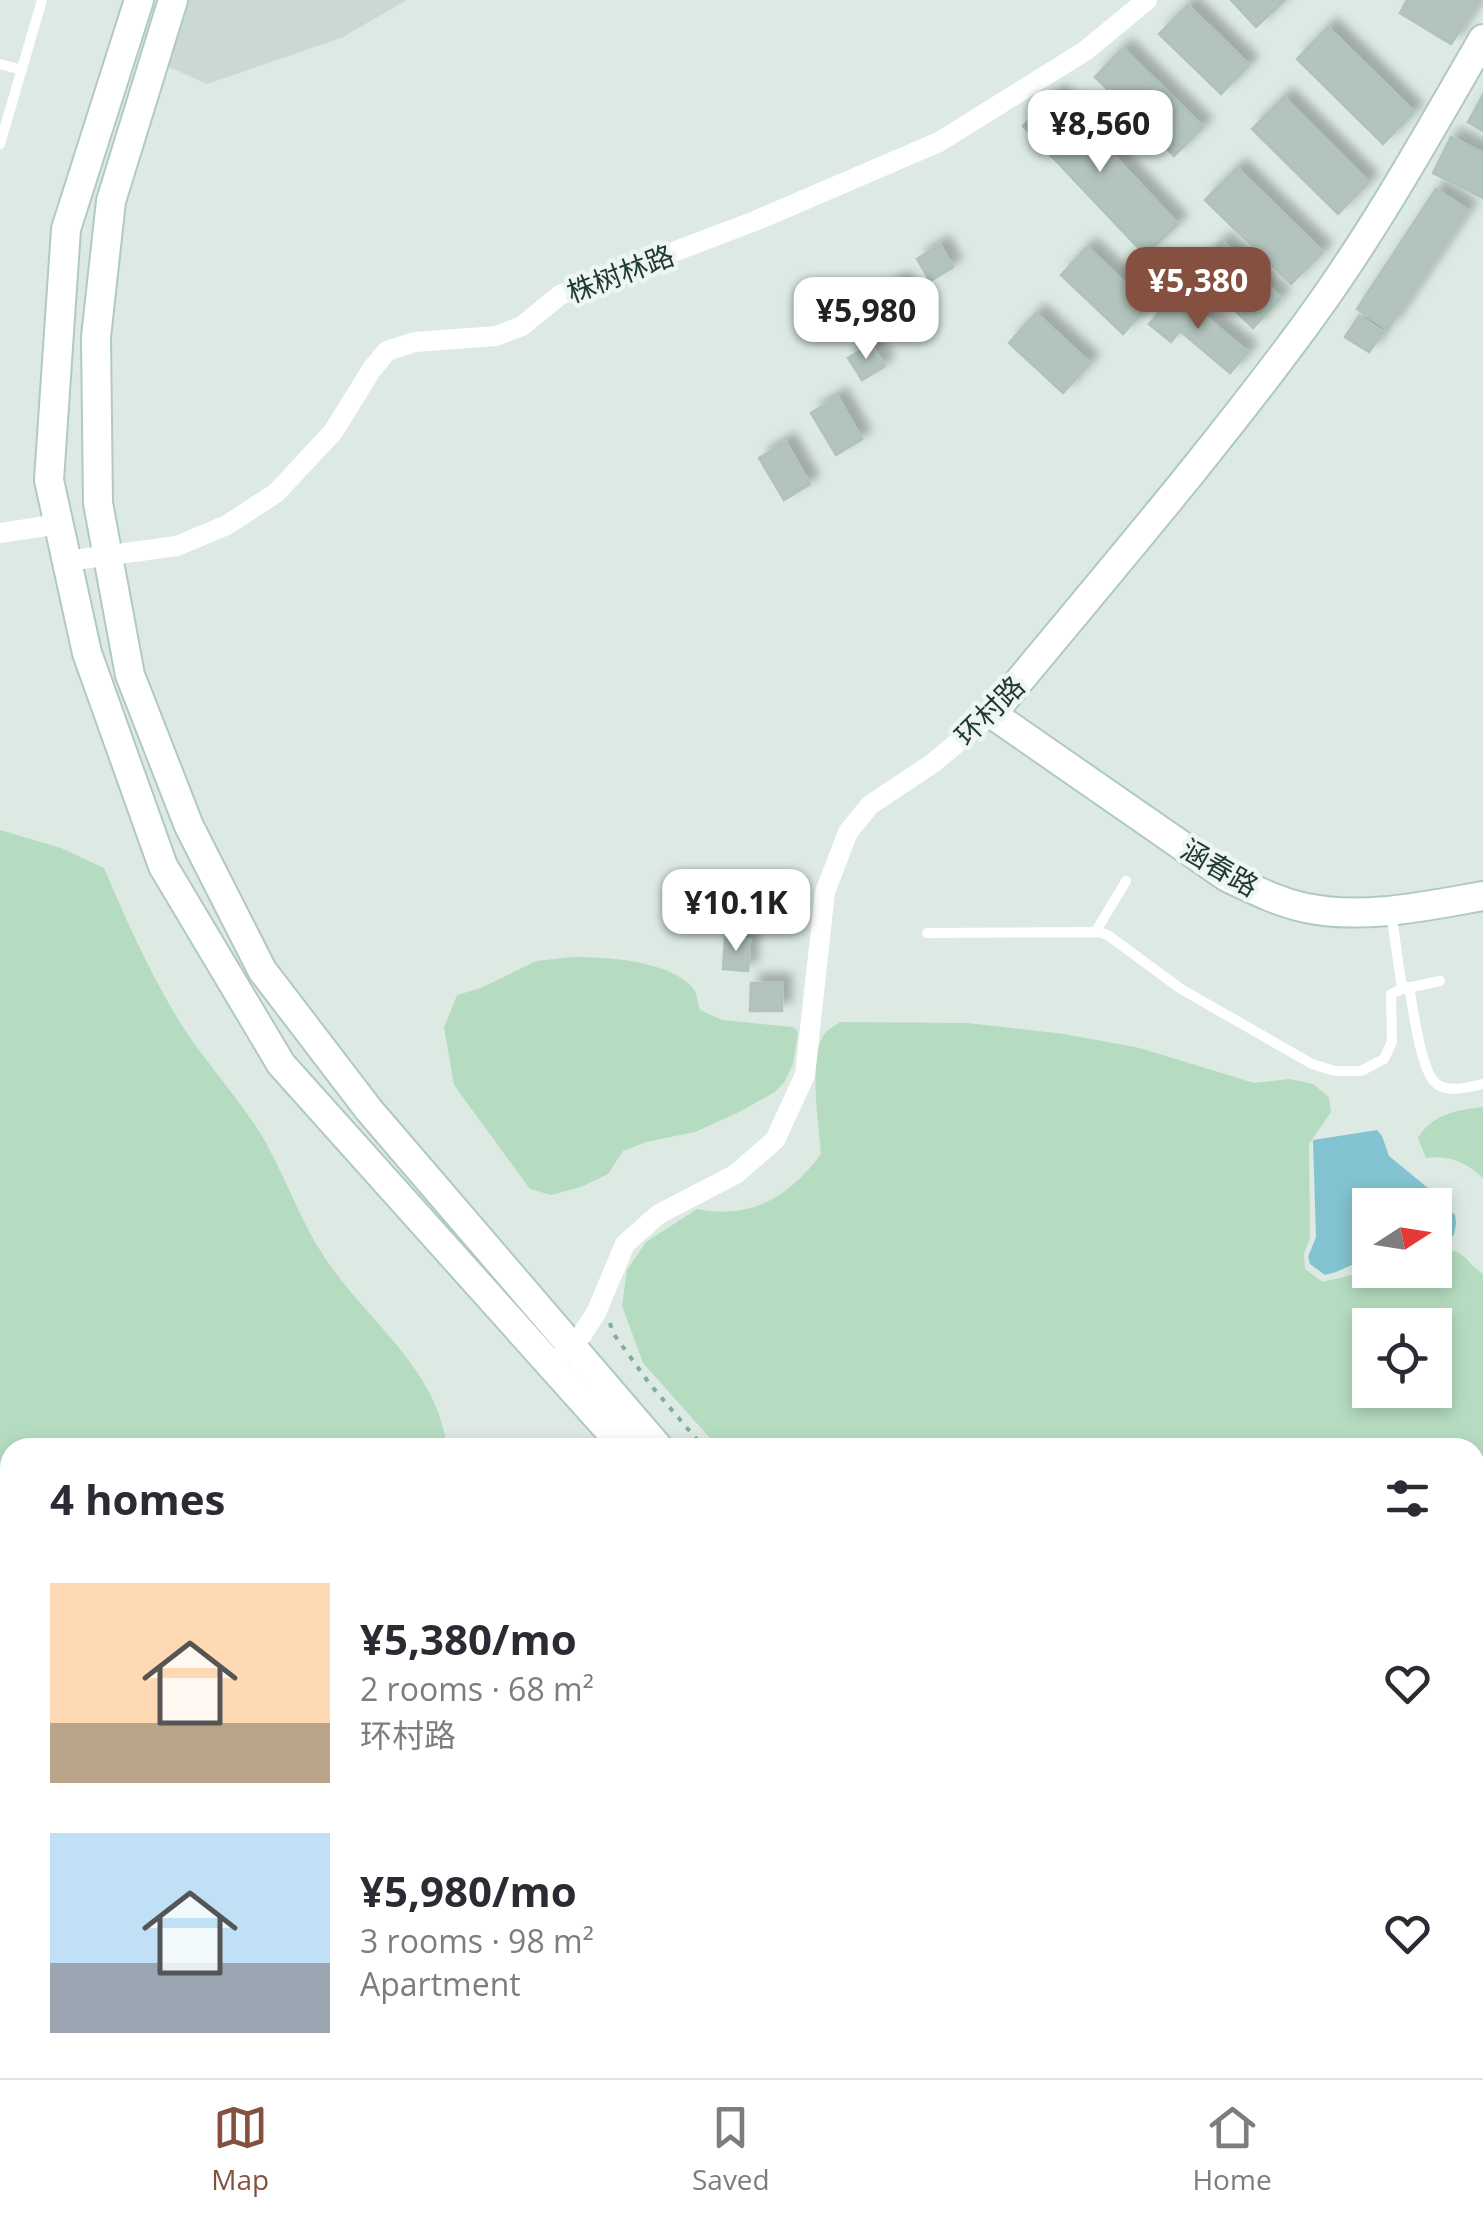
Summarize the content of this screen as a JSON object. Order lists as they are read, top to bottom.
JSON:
{
  "streets": {
    "main road": ["环村路", "涵春路"],
    "street": ["株树林路"]
  },
  "crossings": [
    ["环村路", "涵春路"]
  ],
  "north": "right",
  "page": {
    "price": [
      "¥8,560",
      "¥5,380",
      "¥5,980",
      "¥10.1K"
    ],
    "heading": "4 homes",
    "list": [
      {
        "name": "¥5,380/mo",
        "note": "2 rooms · 68 m² · 环村路"
      },
      {
        "name": "¥5,980/mo",
        "note": "3 rooms · 98 m² · Apartment"
      }
    ],
    "tabs": ["Map", "Saved", "Home"]
  }
}
